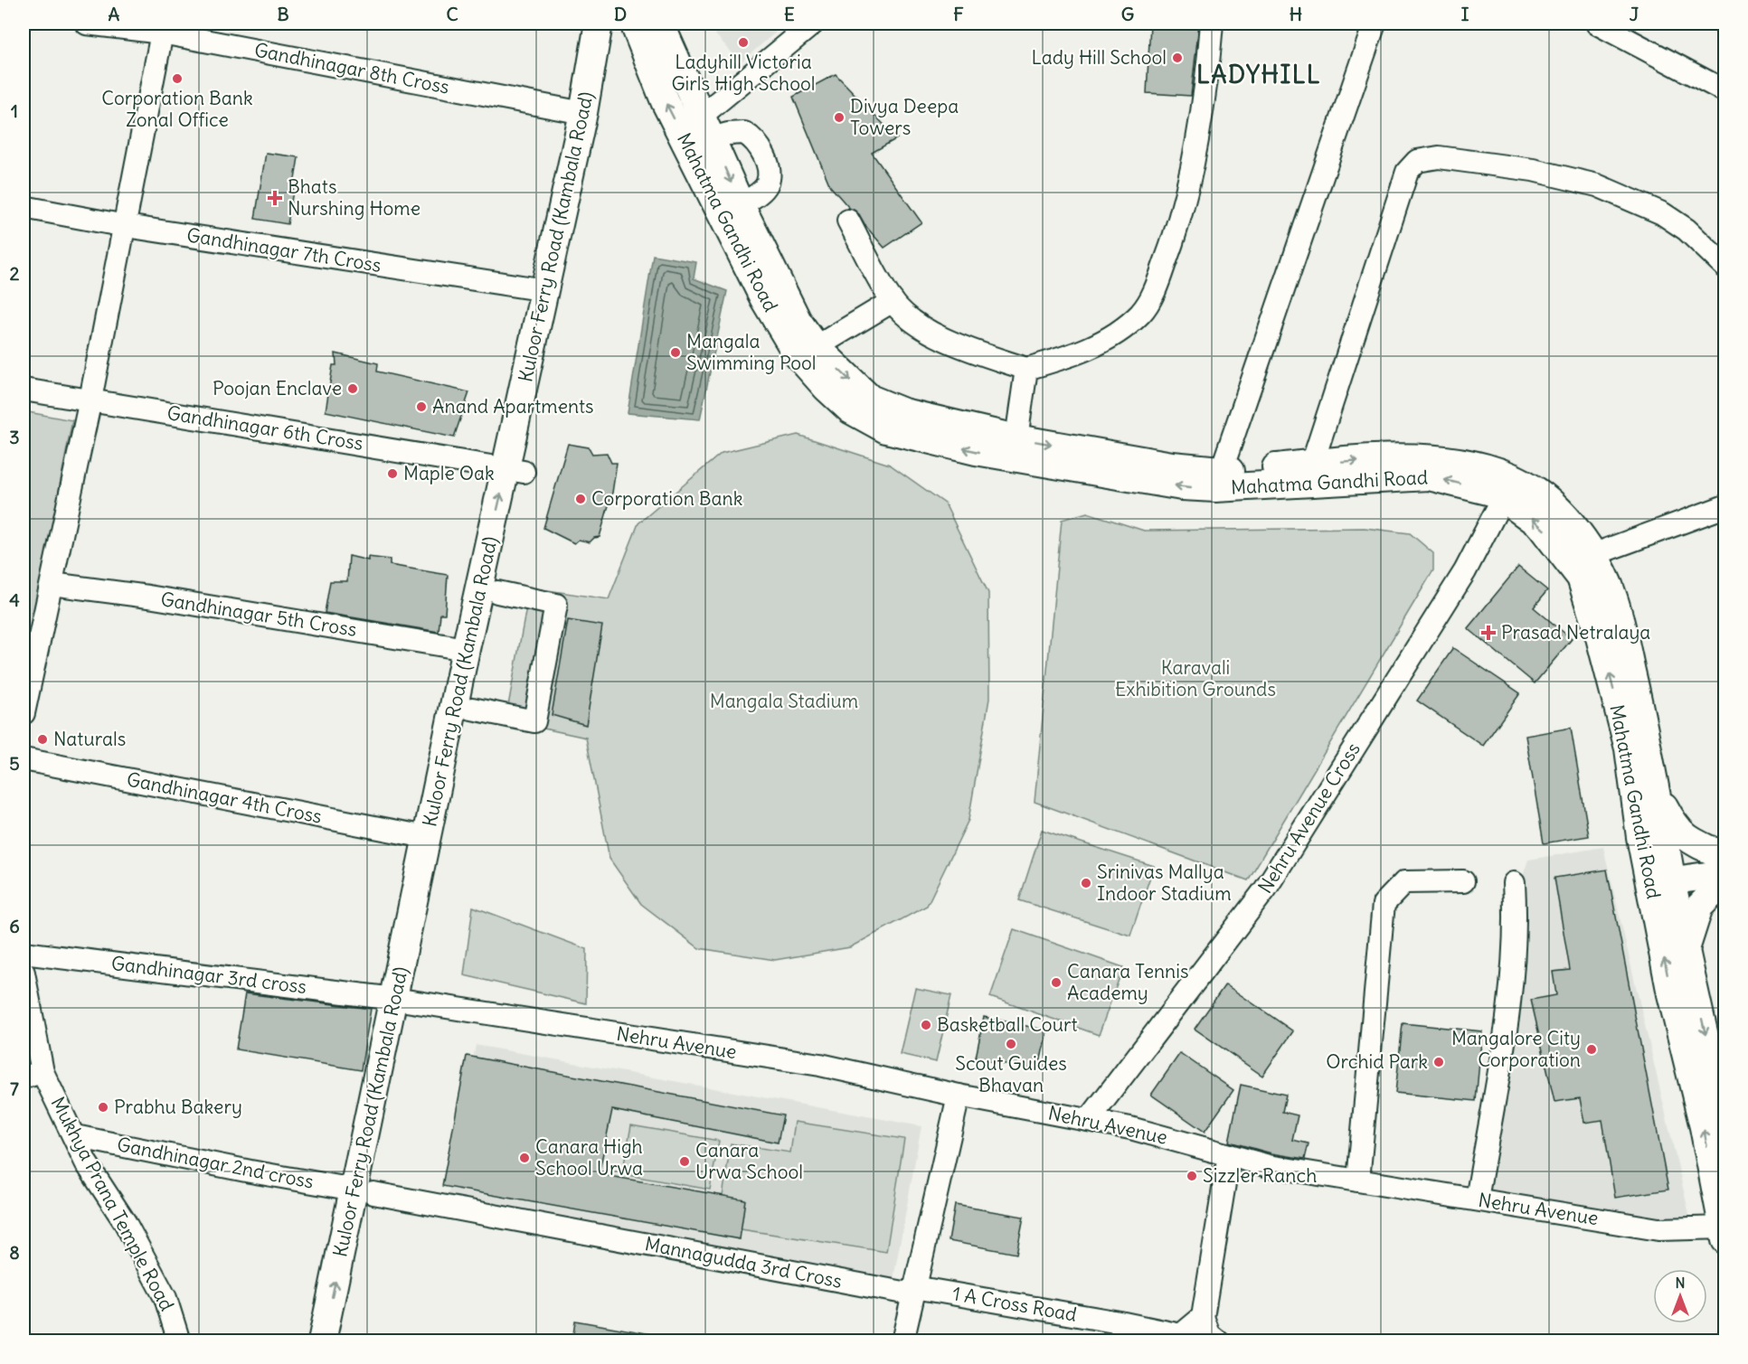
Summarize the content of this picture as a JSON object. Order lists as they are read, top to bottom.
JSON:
{
  "streets": {
    "main road": ["Mahatma Gandhi Road", "Kuloor Ferry Road (Kambala Road)"],
    "street": [
      "Gandhinagar 8th Cross",
      "Gandhinagar 7th Cross",
      "Gandhinagar 6th Cross",
      "Gandhinagar 5th Cross",
      "Gandhinagar 4th Cross",
      "Nehru Avenue Cross",
      "Gandhinagar 3rd cross",
      "Nehru Avenue",
      "Gandhinagar 2nd cross",
      "Mukhya Prana Temple Road",
      "Mannagudda 3rd Cross",
      "1 A Cross Road"
    ]
  },
  "crossings": [
    ["Gandhinagar 8th Cross", "Kuloor Ferry Road (Kambala Road)"],
    ["Mahatma Gandhi Road", "Nehru Avenue Cross"],
    ["Mahatma Gandhi Road", "Nehru Avenue"],
    ["Kuloor Ferry Road (Kambala Road)", "Gandhinagar 7th Cross"],
    ["Kuloor Ferry Road (Kambala Road)", "Gandhinagar 6th Cross"],
    ["Kuloor Ferry Road (Kambala Road)", "Gandhinagar 5th Cross"],
    ["Kuloor Ferry Road (Kambala Road)", "Gandhinagar 4th Cross"],
    ["Kuloor Ferry Road (Kambala Road)", "Gandhinagar 3rd cross"],
    ["Kuloor Ferry Road (Kambala Road)", "Nehru Avenue"],
    ["Kuloor Ferry Road (Kambala Road)", "Gandhinagar 2nd cross"],
    ["Kuloor Ferry Road (Kambala Road)", "Mannagudda 3rd Cross"],
    ["Nehru Avenue Cross", "Nehru Avenue"],
    ["Gandhinagar 3rd cross", "Nehru Avenue"],
    ["Gandhinagar 2nd cross", "Mukhya Prana Temple Road"],
    ["Gandhinagar 2nd cross", "Mannagudda 3rd Cross"],
    ["Mannagudda 3rd Cross", "1 A Cross Road"]
  ],
  "districts": ["LADYHILL"],
  "parks": ["Karavali Exhibition Grounds", "Mangala Stadium"],
  "places": {
    "other": [
      "Ladyhill Victoria Girls High School",
      "Lady Hill School",
      "Corporation Bank Zonal Office",
      "Divya Deepa Towers",
      "Mangala Swimming Pool",
      "Poojan Enclave",
      "Anand Apartments",
      "Maple Oak",
      "Corporation Bank",
      "Naturals",
      "Srinivas Mallya Indoor Stadium",
      "Canara Tennis Academy",
      "Basketball Court",
      "Scout Guides Bhavan",
      "Mangalore City Corporation",
      "Orchid Park",
      "Prabhu Bakery",
      "Canara High School Urwa",
      "Canara Urwa School",
      "Sizzler Ranch"
    ],
    "health": ["Bhats Nurshing Home", "Prasad Netralaya"]
  },
  "north": "top",
  "grid": {
    "columns": [
      "A",
      "B",
      "C",
      "D",
      "E",
      "F",
      "G",
      "H",
      "I",
      "J"
    ],
    "rows": [
      "1",
      "2",
      "3",
      "4",
      "5",
      "6",
      "7",
      "8"
    ]
  }
}
